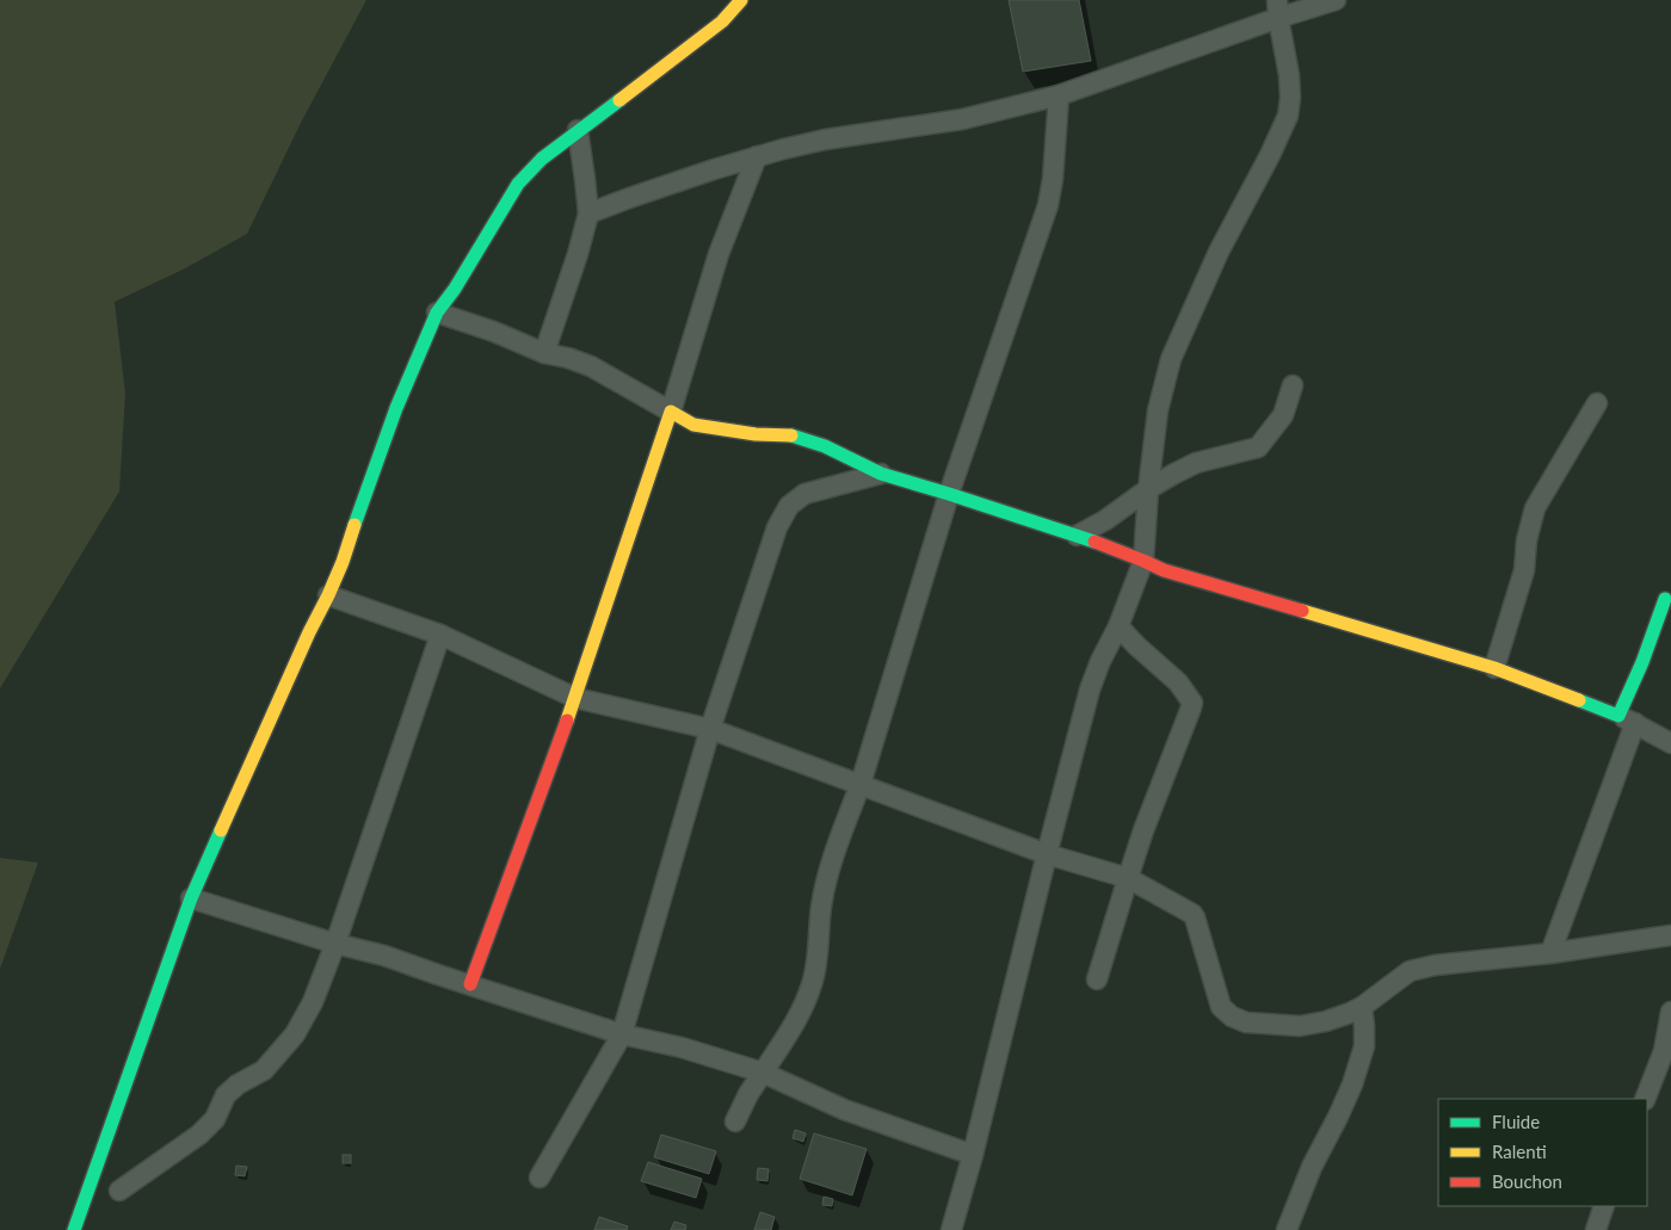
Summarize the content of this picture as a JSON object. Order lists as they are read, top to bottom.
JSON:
{
  "legend": ["Fluide", "Ralenti", "Bouchon"]
}
